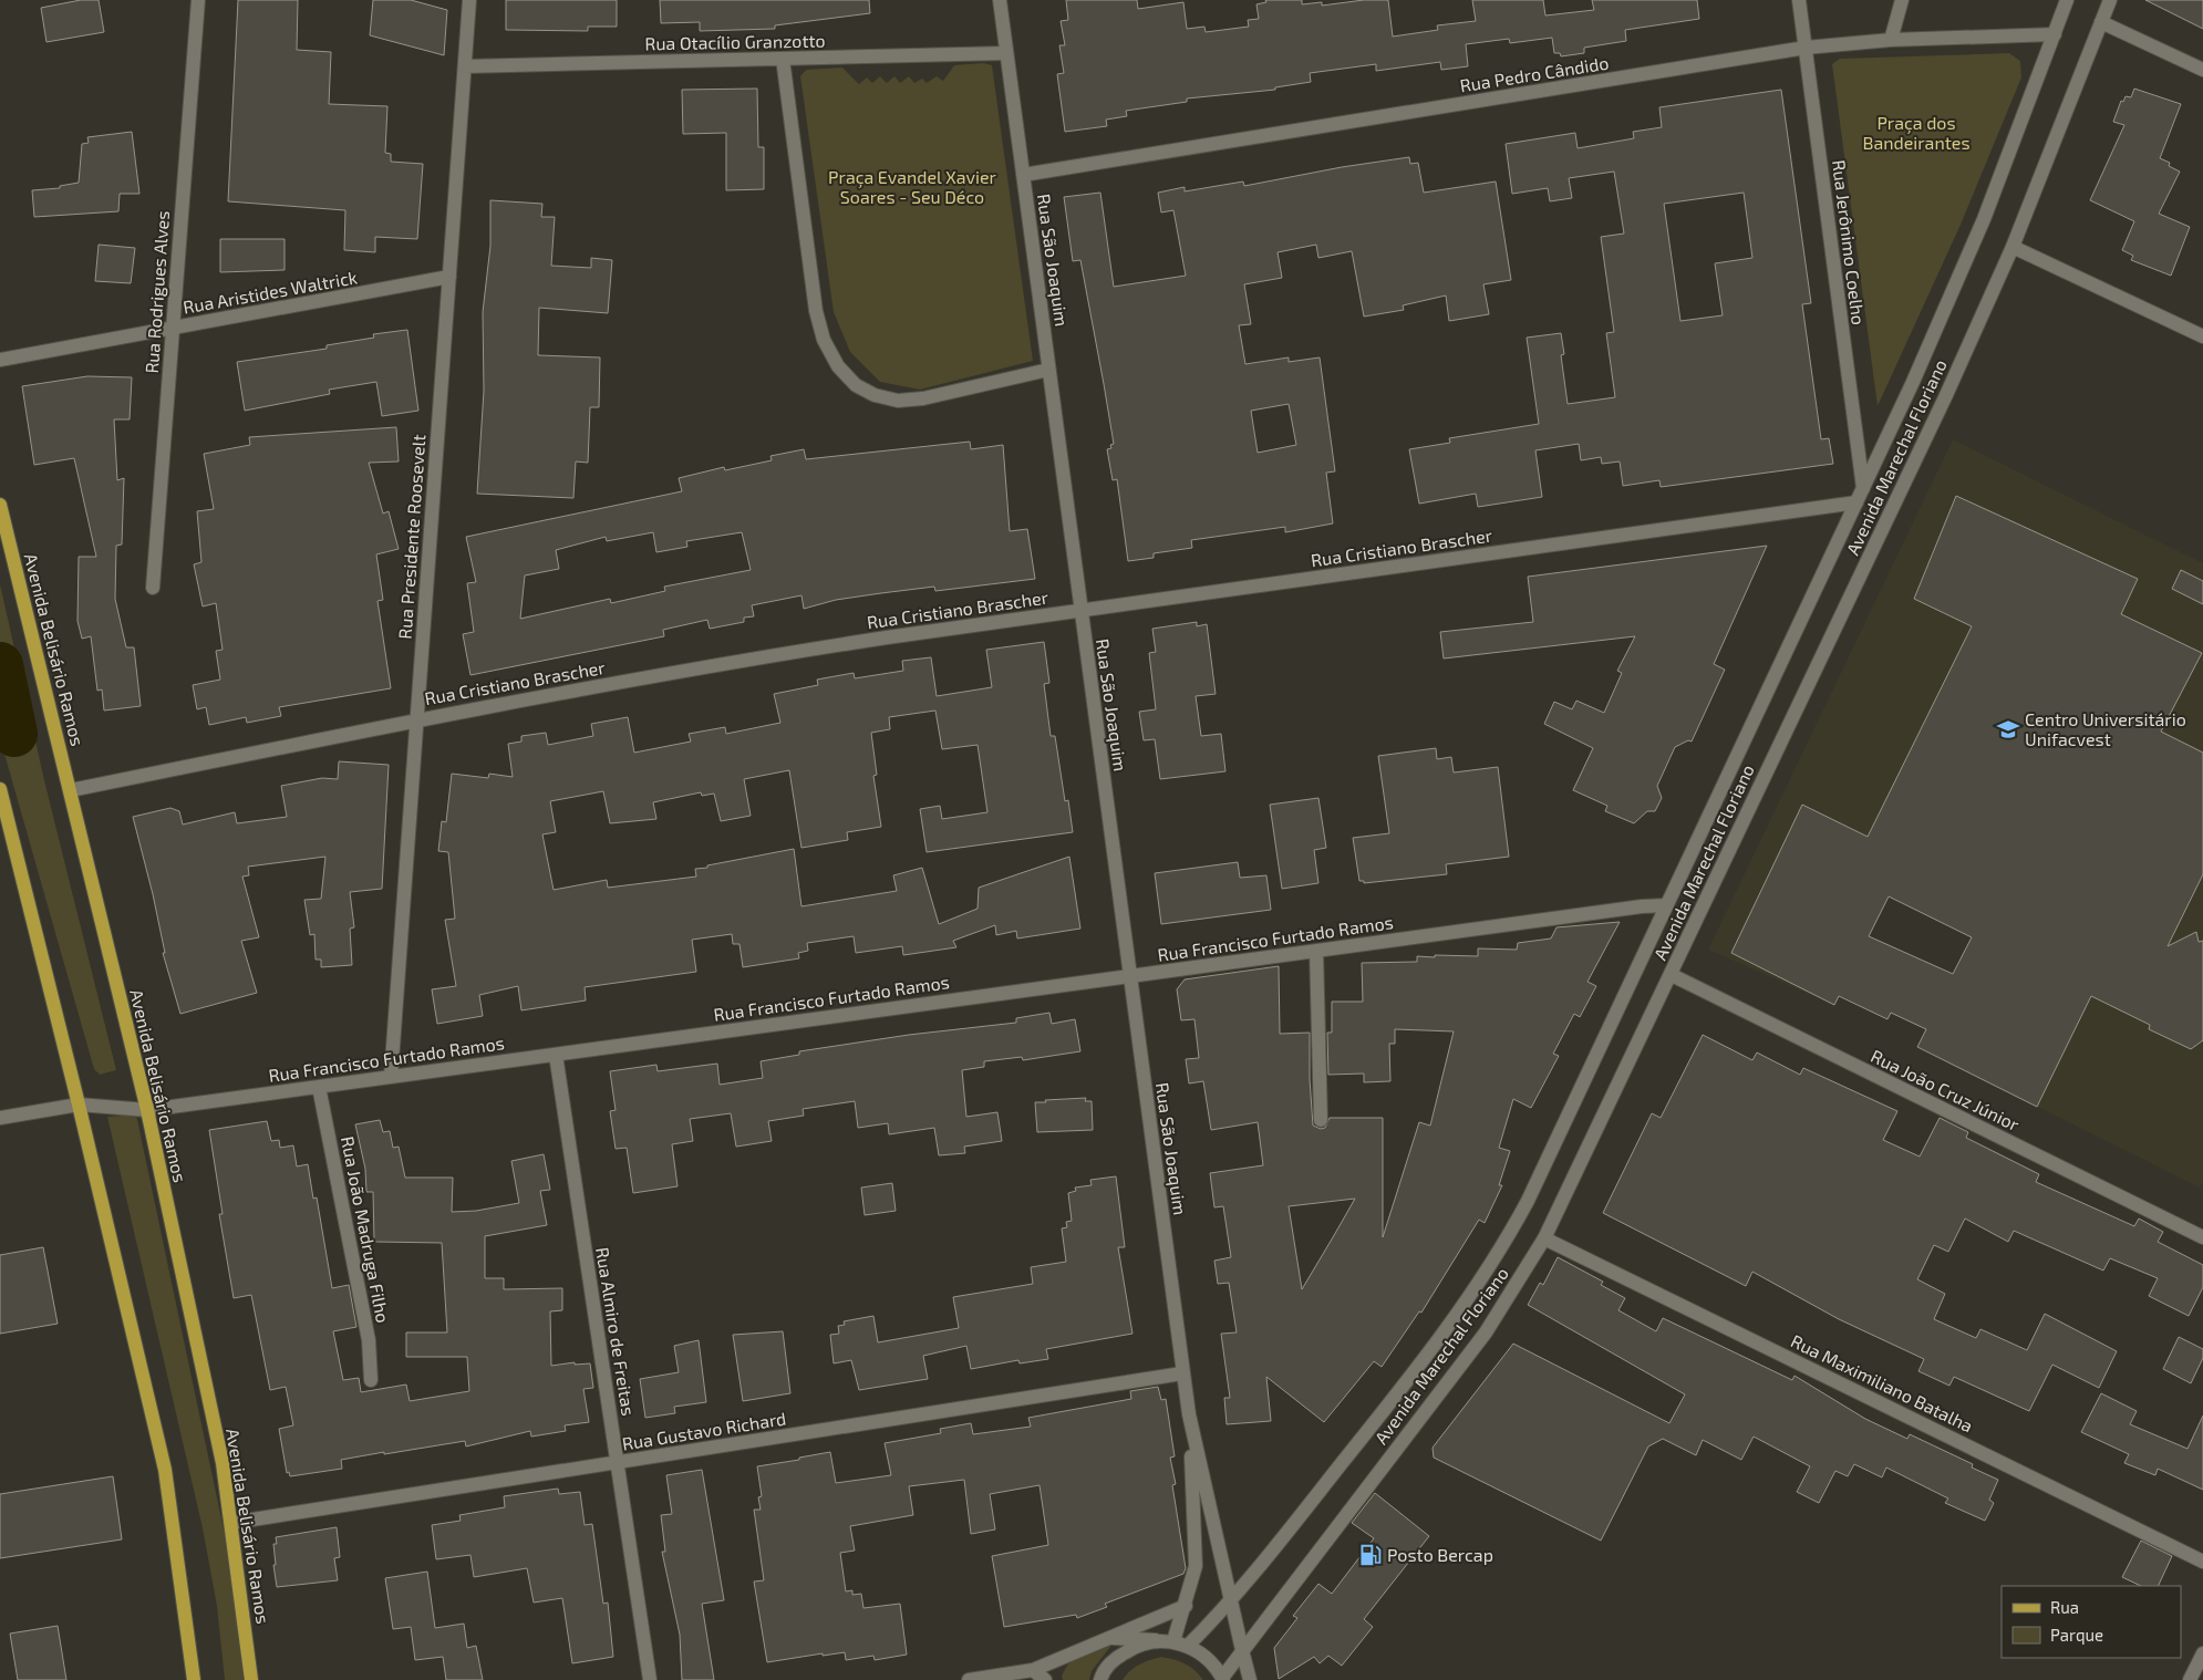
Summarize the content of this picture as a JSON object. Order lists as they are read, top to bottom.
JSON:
{
  "streets": {
    "main road": ["Avenida Belisário Ramos"],
    "street": [
      "Rua Otacílio Granzotto",
      "Rua Pedro Cândido",
      "Rua Jerônimo Coelho",
      "Rua São Joaquim",
      "Rua Rodrigues Alves",
      "Rua Aristides Waltrick",
      "Avenida Marechal Floriano",
      "Rua Presidente Roosevelt",
      "Rua Cristiano Brascher",
      "Rua Francisco Furtado Ramos",
      "Rua João Cruz Júnior",
      "Rua João Madruga Filho",
      "Rua Almiro de Freitas",
      "Rua Maximiliano Batalha",
      "Rua Gustavo Richard"
    ]
  },
  "crossings": [
    ["Rua Otacílio Granzotto", "Rua São Joaquim"],
    ["Rua Otacílio Granzotto", "Rua Presidente Roosevelt"],
    ["Rua Pedro Cândido", "Rua Jerônimo Coelho"],
    ["Rua Pedro Cândido", "Rua São Joaquim"],
    ["Rua Pedro Cândido", "Avenida Marechal Floriano"],
    ["Rua Jerônimo Coelho", "Avenida Marechal Floriano"],
    ["Rua São Joaquim", "Avenida Marechal Floriano"],
    ["Rua São Joaquim", "Rua Cristiano Brascher"],
    ["Rua São Joaquim", "Rua Francisco Furtado Ramos"],
    ["Rua São Joaquim", "Rua Gustavo Richard"],
    ["Rua Rodrigues Alves", "Rua Aristides Waltrick"],
    ["Rua Aristides Waltrick", "Rua Presidente Roosevelt"],
    ["Avenida Marechal Floriano", "Rua Cristiano Brascher"],
    ["Avenida Marechal Floriano", "Rua Francisco Furtado Ramos"],
    ["Avenida Marechal Floriano", "Rua João Cruz Júnior"],
    ["Avenida Marechal Floriano", "Rua Maximiliano Batalha"],
    ["Rua Presidente Roosevelt", "Rua Cristiano Brascher"],
    ["Rua Presidente Roosevelt", "Rua Francisco Furtado Ramos"],
    ["Rua Cristiano Brascher", "Avenida Belisário Ramos"],
    ["Avenida Belisário Ramos", "Rua Francisco Furtado Ramos"],
    ["Avenida Belisário Ramos", "Rua Gustavo Richard"],
    ["Rua Francisco Furtado Ramos", "Rua João Madruga Filho"],
    ["Rua Francisco Furtado Ramos", "Rua Almiro de Freitas"],
    ["Rua Almiro de Freitas", "Rua Gustavo Richard"]
  ],
  "parks": ["Praça dos Bandeirantes", "Praça Evandel Xavier Soares - Seu Déco"],
  "places": {
    "school or university": ["Centro Universitário Unifacvest"],
    "fuel station": ["Posto Bercap"]
  },
  "legend": ["Rua", "Parque"]
}
